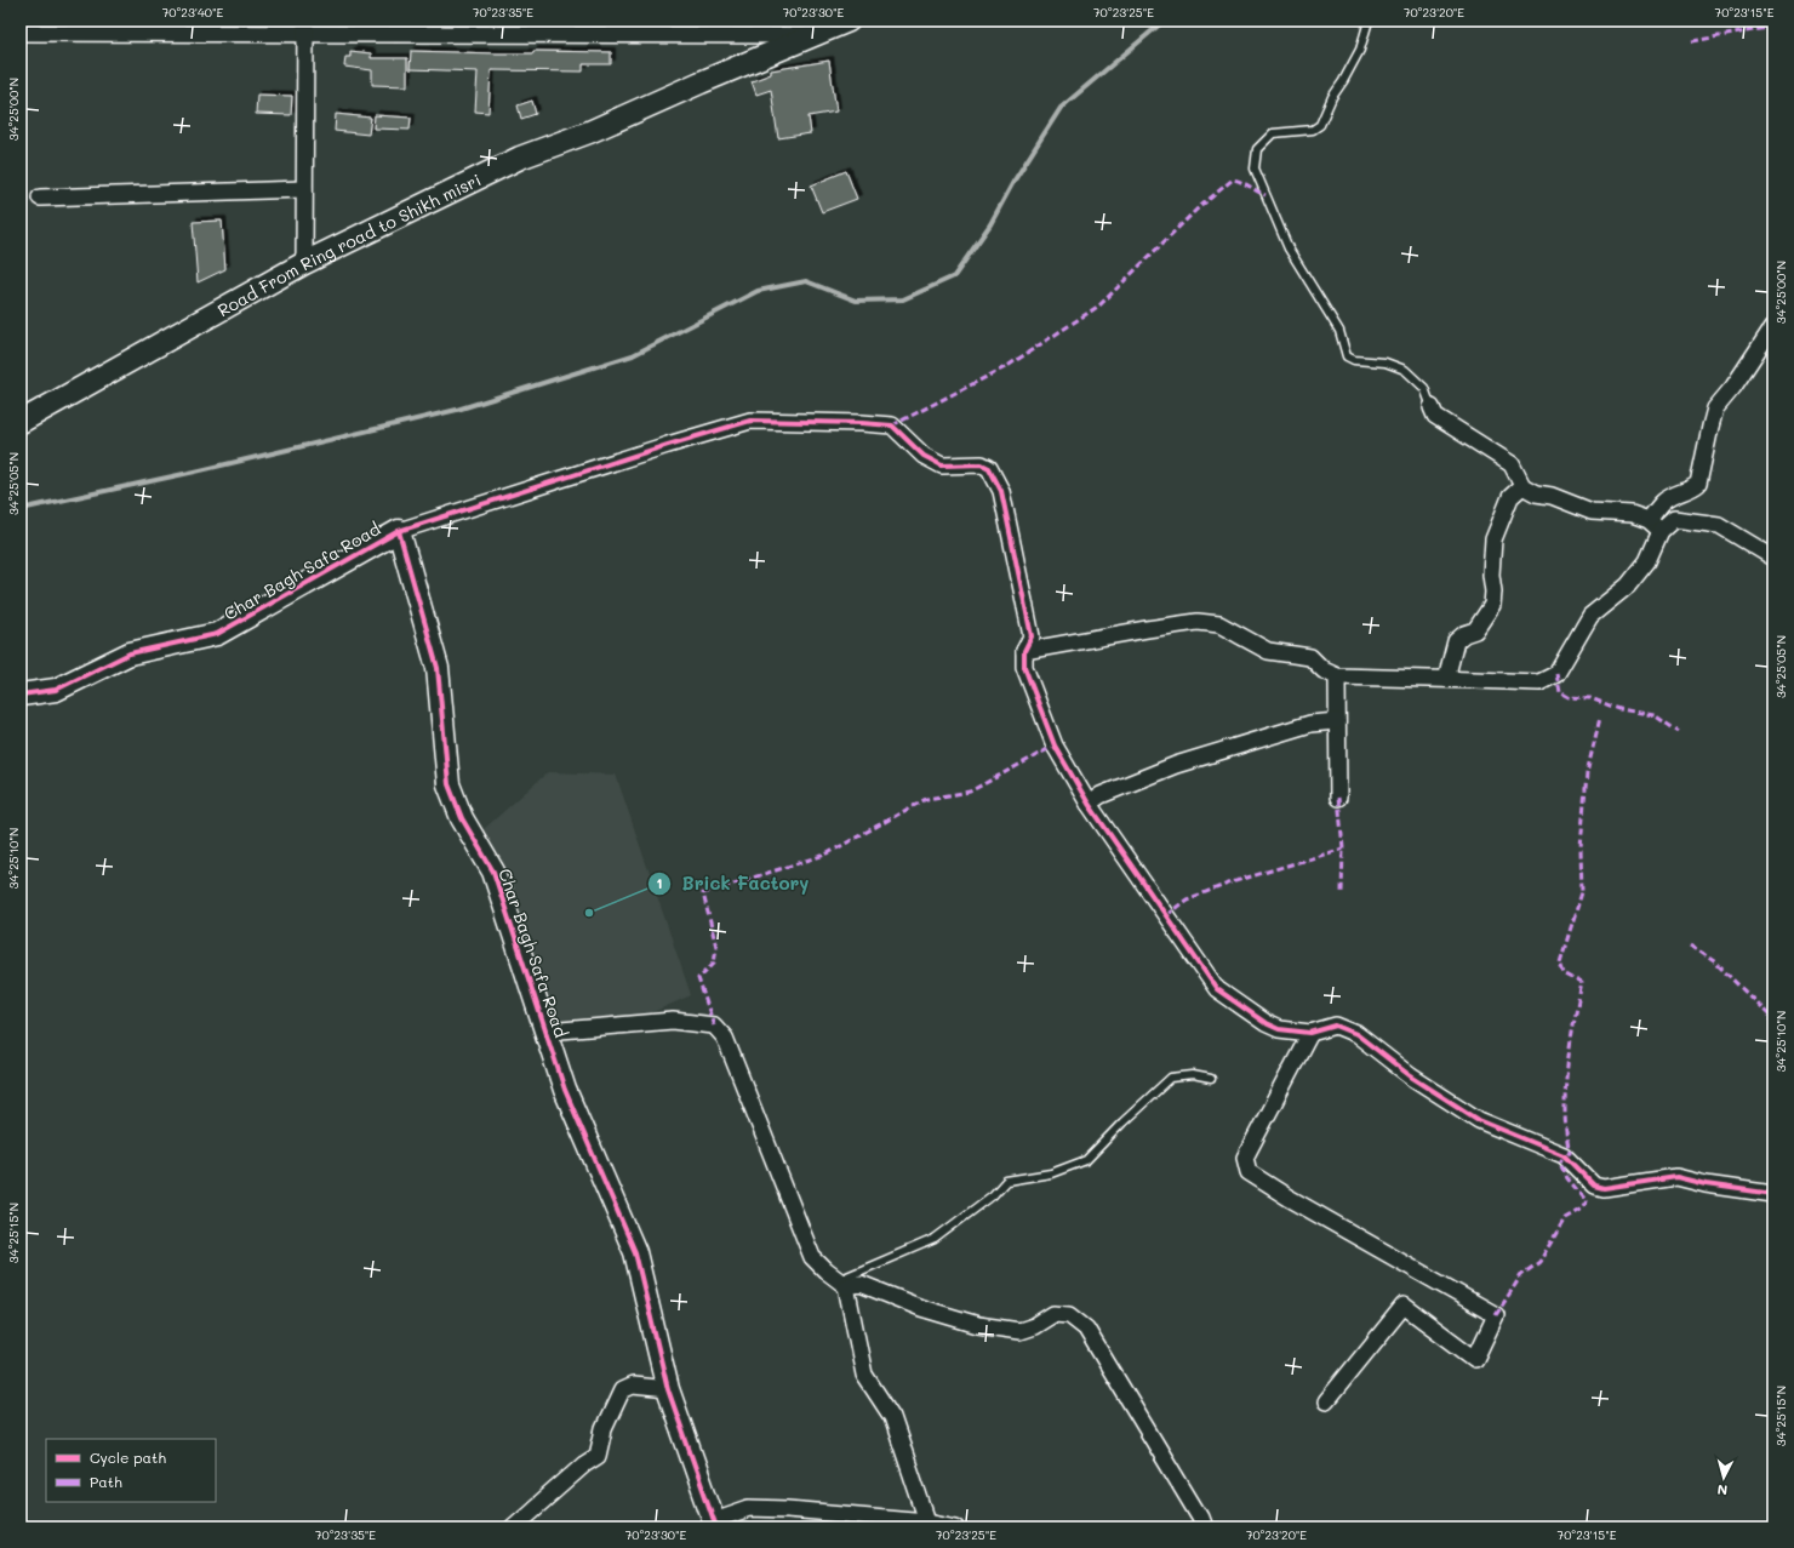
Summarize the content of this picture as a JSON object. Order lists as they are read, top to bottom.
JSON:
{
  "streets": {
    "street": ["Road From Ring road to Shikh misri", "Char Bagh Safa Road"]
  },
  "places": ["Brick Factory"],
  "legend": ["Cycle path", "Path"],
  "north": "bottom",
  "coordinates": [
    "70°23'40\"E",
    "70°23'35\"E",
    "70°23'30\"E",
    "70°23'25\"E",
    "70°23'20\"E",
    "70°23'15\"E",
    "34°25'00\"N",
    "34°25'05\"N",
    "34°25'10\"N",
    "34°25'15\"N"
  ]
}
